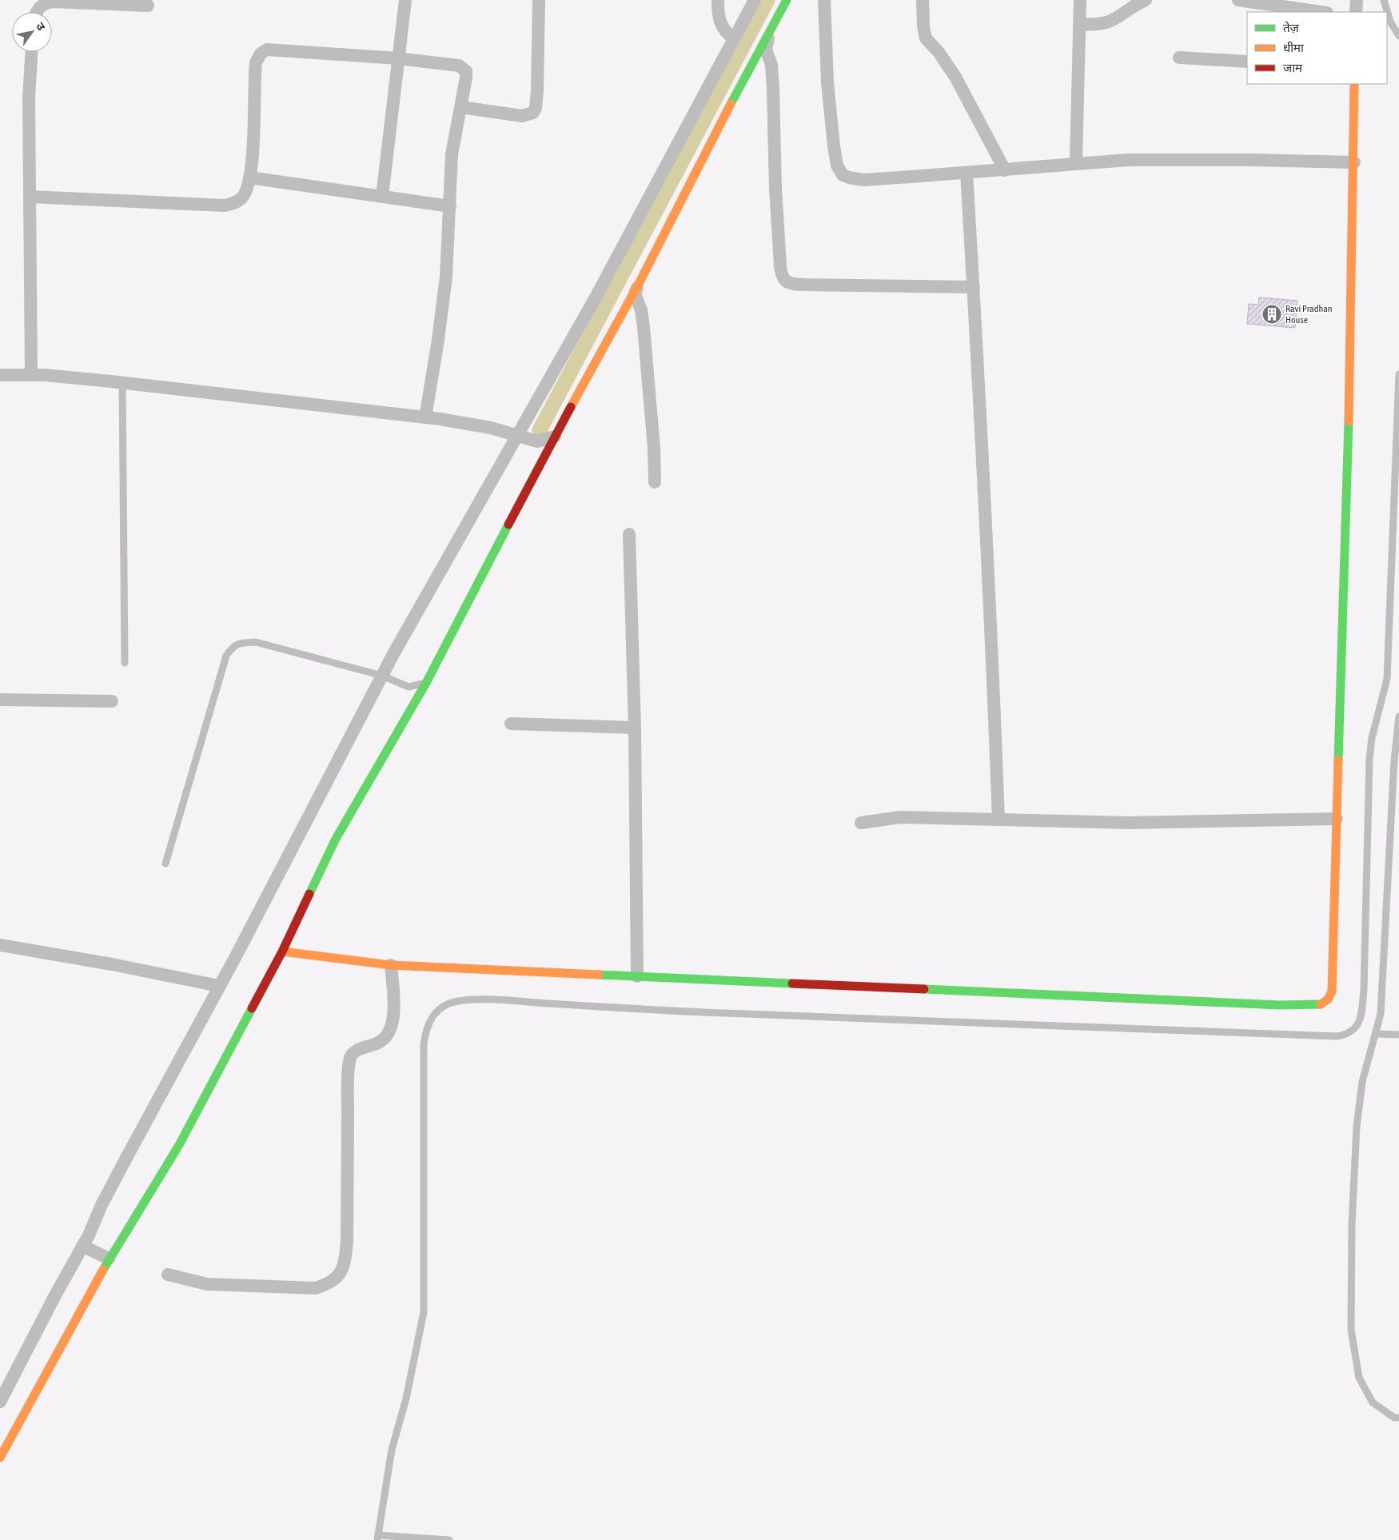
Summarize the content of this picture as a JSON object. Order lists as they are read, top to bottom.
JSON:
{
  "places": {
    "building": ["Ravi Pradhan House"]
  },
  "legend": ["तेज़", "धीमा", "जाम"],
  "north": "top right"
}
